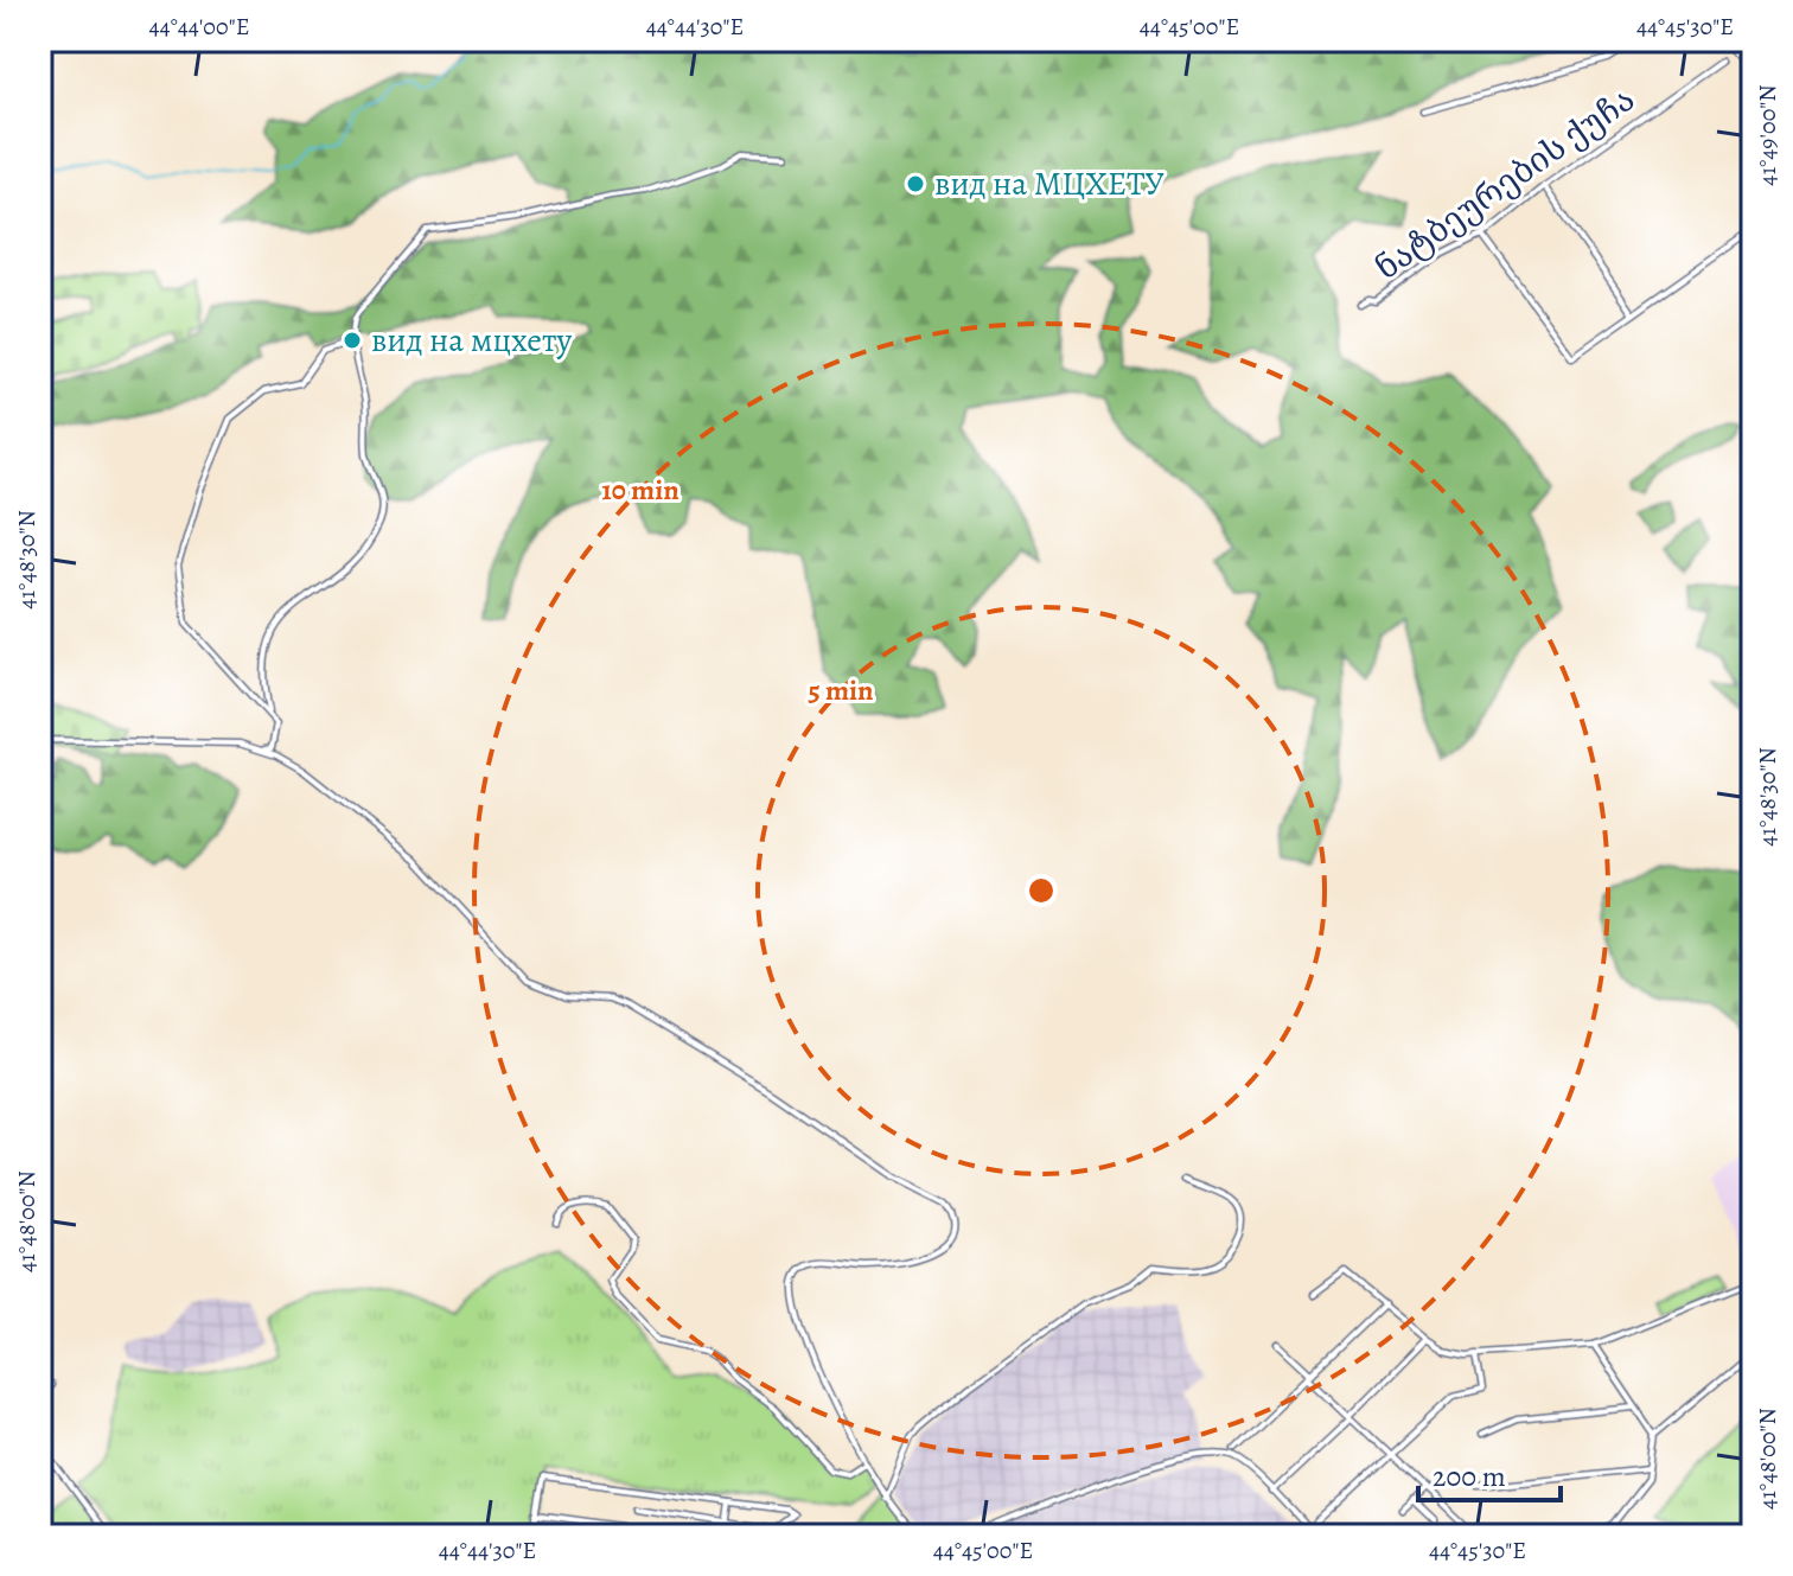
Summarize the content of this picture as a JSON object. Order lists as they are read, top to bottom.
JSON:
{
  "streets": {
    "street": ["ნატბეურების ქუჩა"]
  },
  "places": ["вид на МЦХЕТУ", "вид на мцхету"],
  "scale_bar": "200 m",
  "coordinates": [
    "44°44'00\"E",
    "44°44'30\"E",
    "44°45'00\"E",
    "44°45'30\"E",
    "41°49'00\"N",
    "41°48'30\"N",
    "41°48'00\"N"
  ],
  "rings": ["10 min", "5 min"]
}
